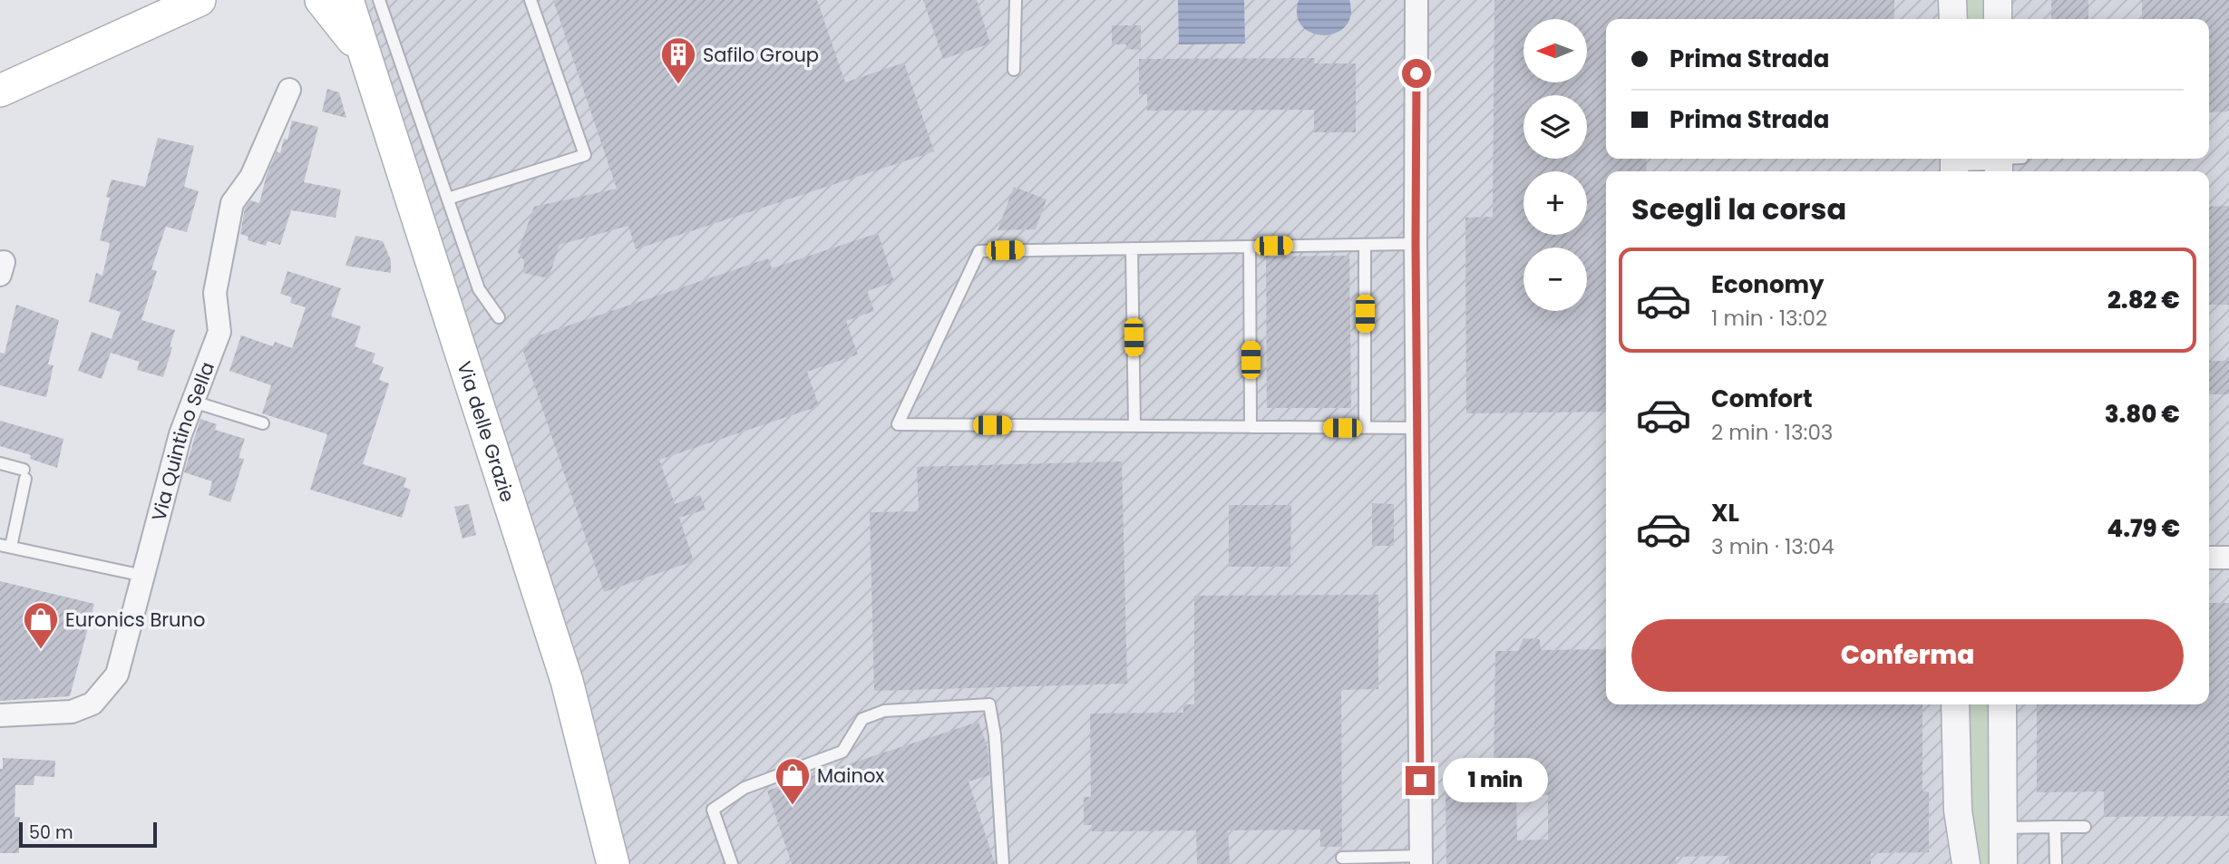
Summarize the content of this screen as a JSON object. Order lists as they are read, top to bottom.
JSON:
{
  "streets": {
    "main road": ["Via delle Grazie"],
    "street": ["Via Quintino Sella"]
  },
  "places": {
    "building": ["Safilo Group"],
    "shop": ["Euronics Bruno", "Mainox"]
  },
  "scale_bar": "50 m",
  "north": "left",
  "page": {
    "map_buttons": ["+", "−"],
    "banner": ["Prima Strada", "Prima Strada"],
    "heading": "Scegli la corsa",
    "list": [
      {
        "name": "Economy",
        "note": "1 min · 13:02",
        "value": "2.82 €"
      },
      {
        "name": "Comfort",
        "note": "2 min · 13:03",
        "value": "3.80 €"
      },
      {
        "name": "XL",
        "note": "3 min · 13:04",
        "value": "4.79 €"
      }
    ],
    "buttons": "Conferma",
    "bubble": "1 min",
    "scale": "50 m"
  }
}
